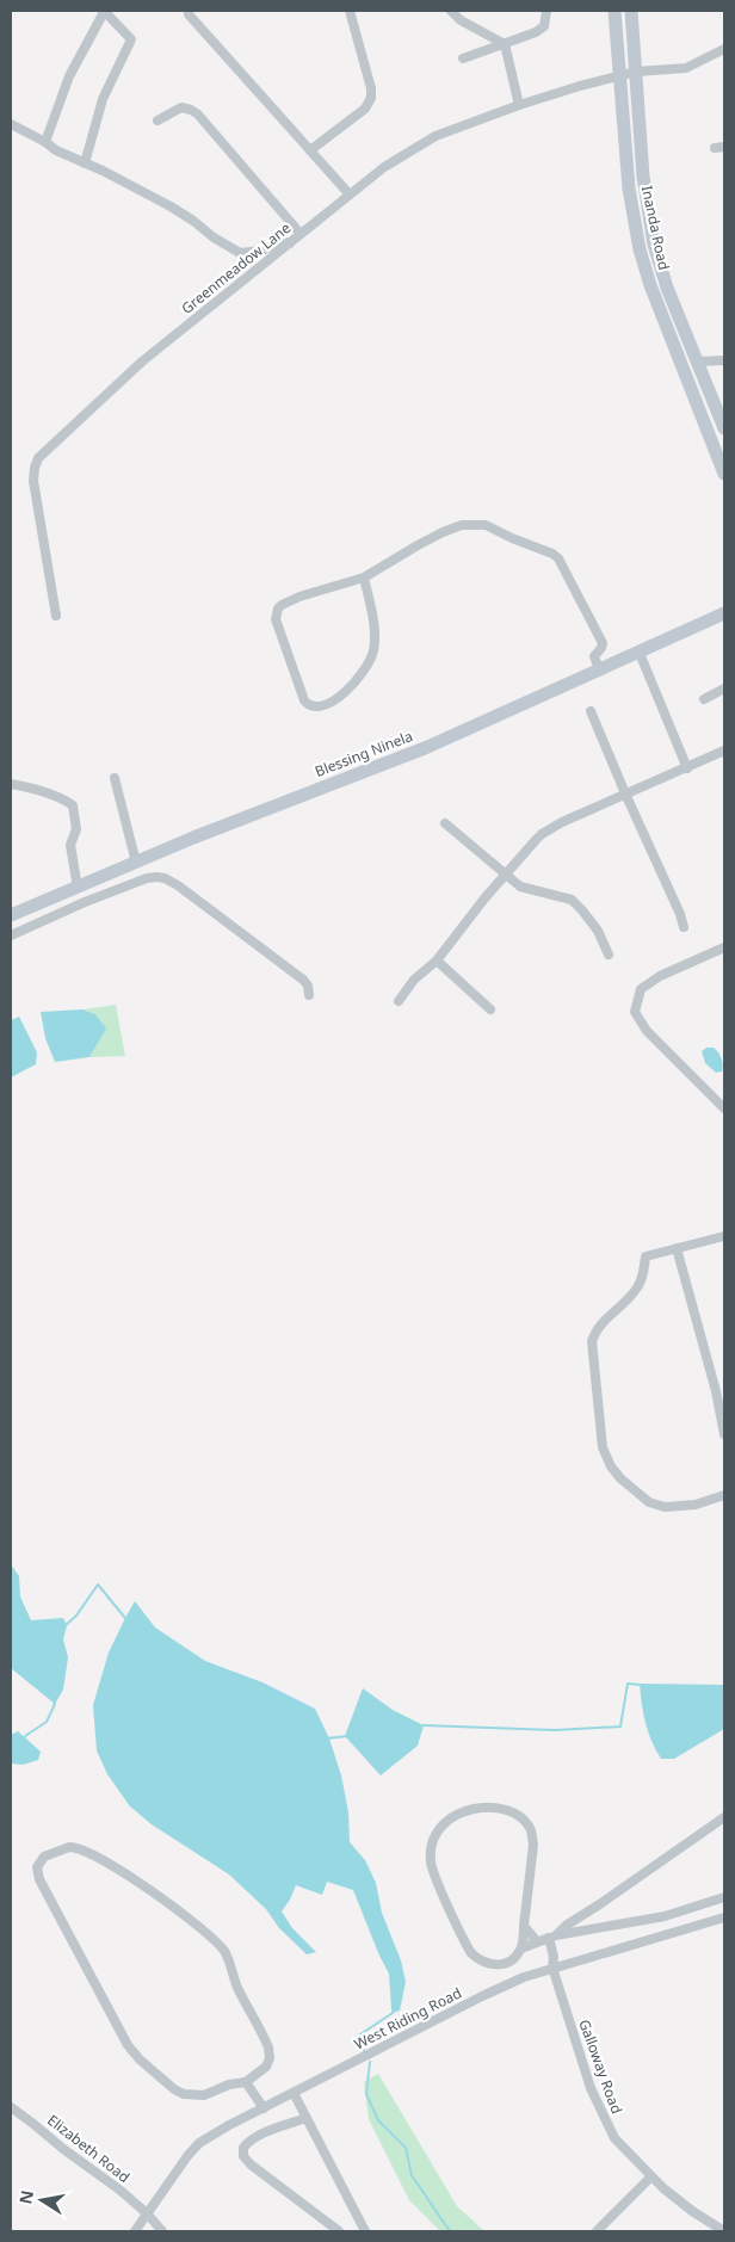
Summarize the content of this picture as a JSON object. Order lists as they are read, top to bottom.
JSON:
{
  "streets": {
    "main road": ["Inanda Road", "Blessing Ninela"],
    "street": [
      "Greenmeadow Lane",
      "West Riding Road",
      "Galloway Road",
      "Elizabeth Road"
    ]
  },
  "crossings": [
    ["Inanda Road", "Greenmeadow Lane"],
    ["West Riding Road", "Galloway Road"],
    ["West Riding Road", "Elizabeth Road"]
  ],
  "north": "left"
}
